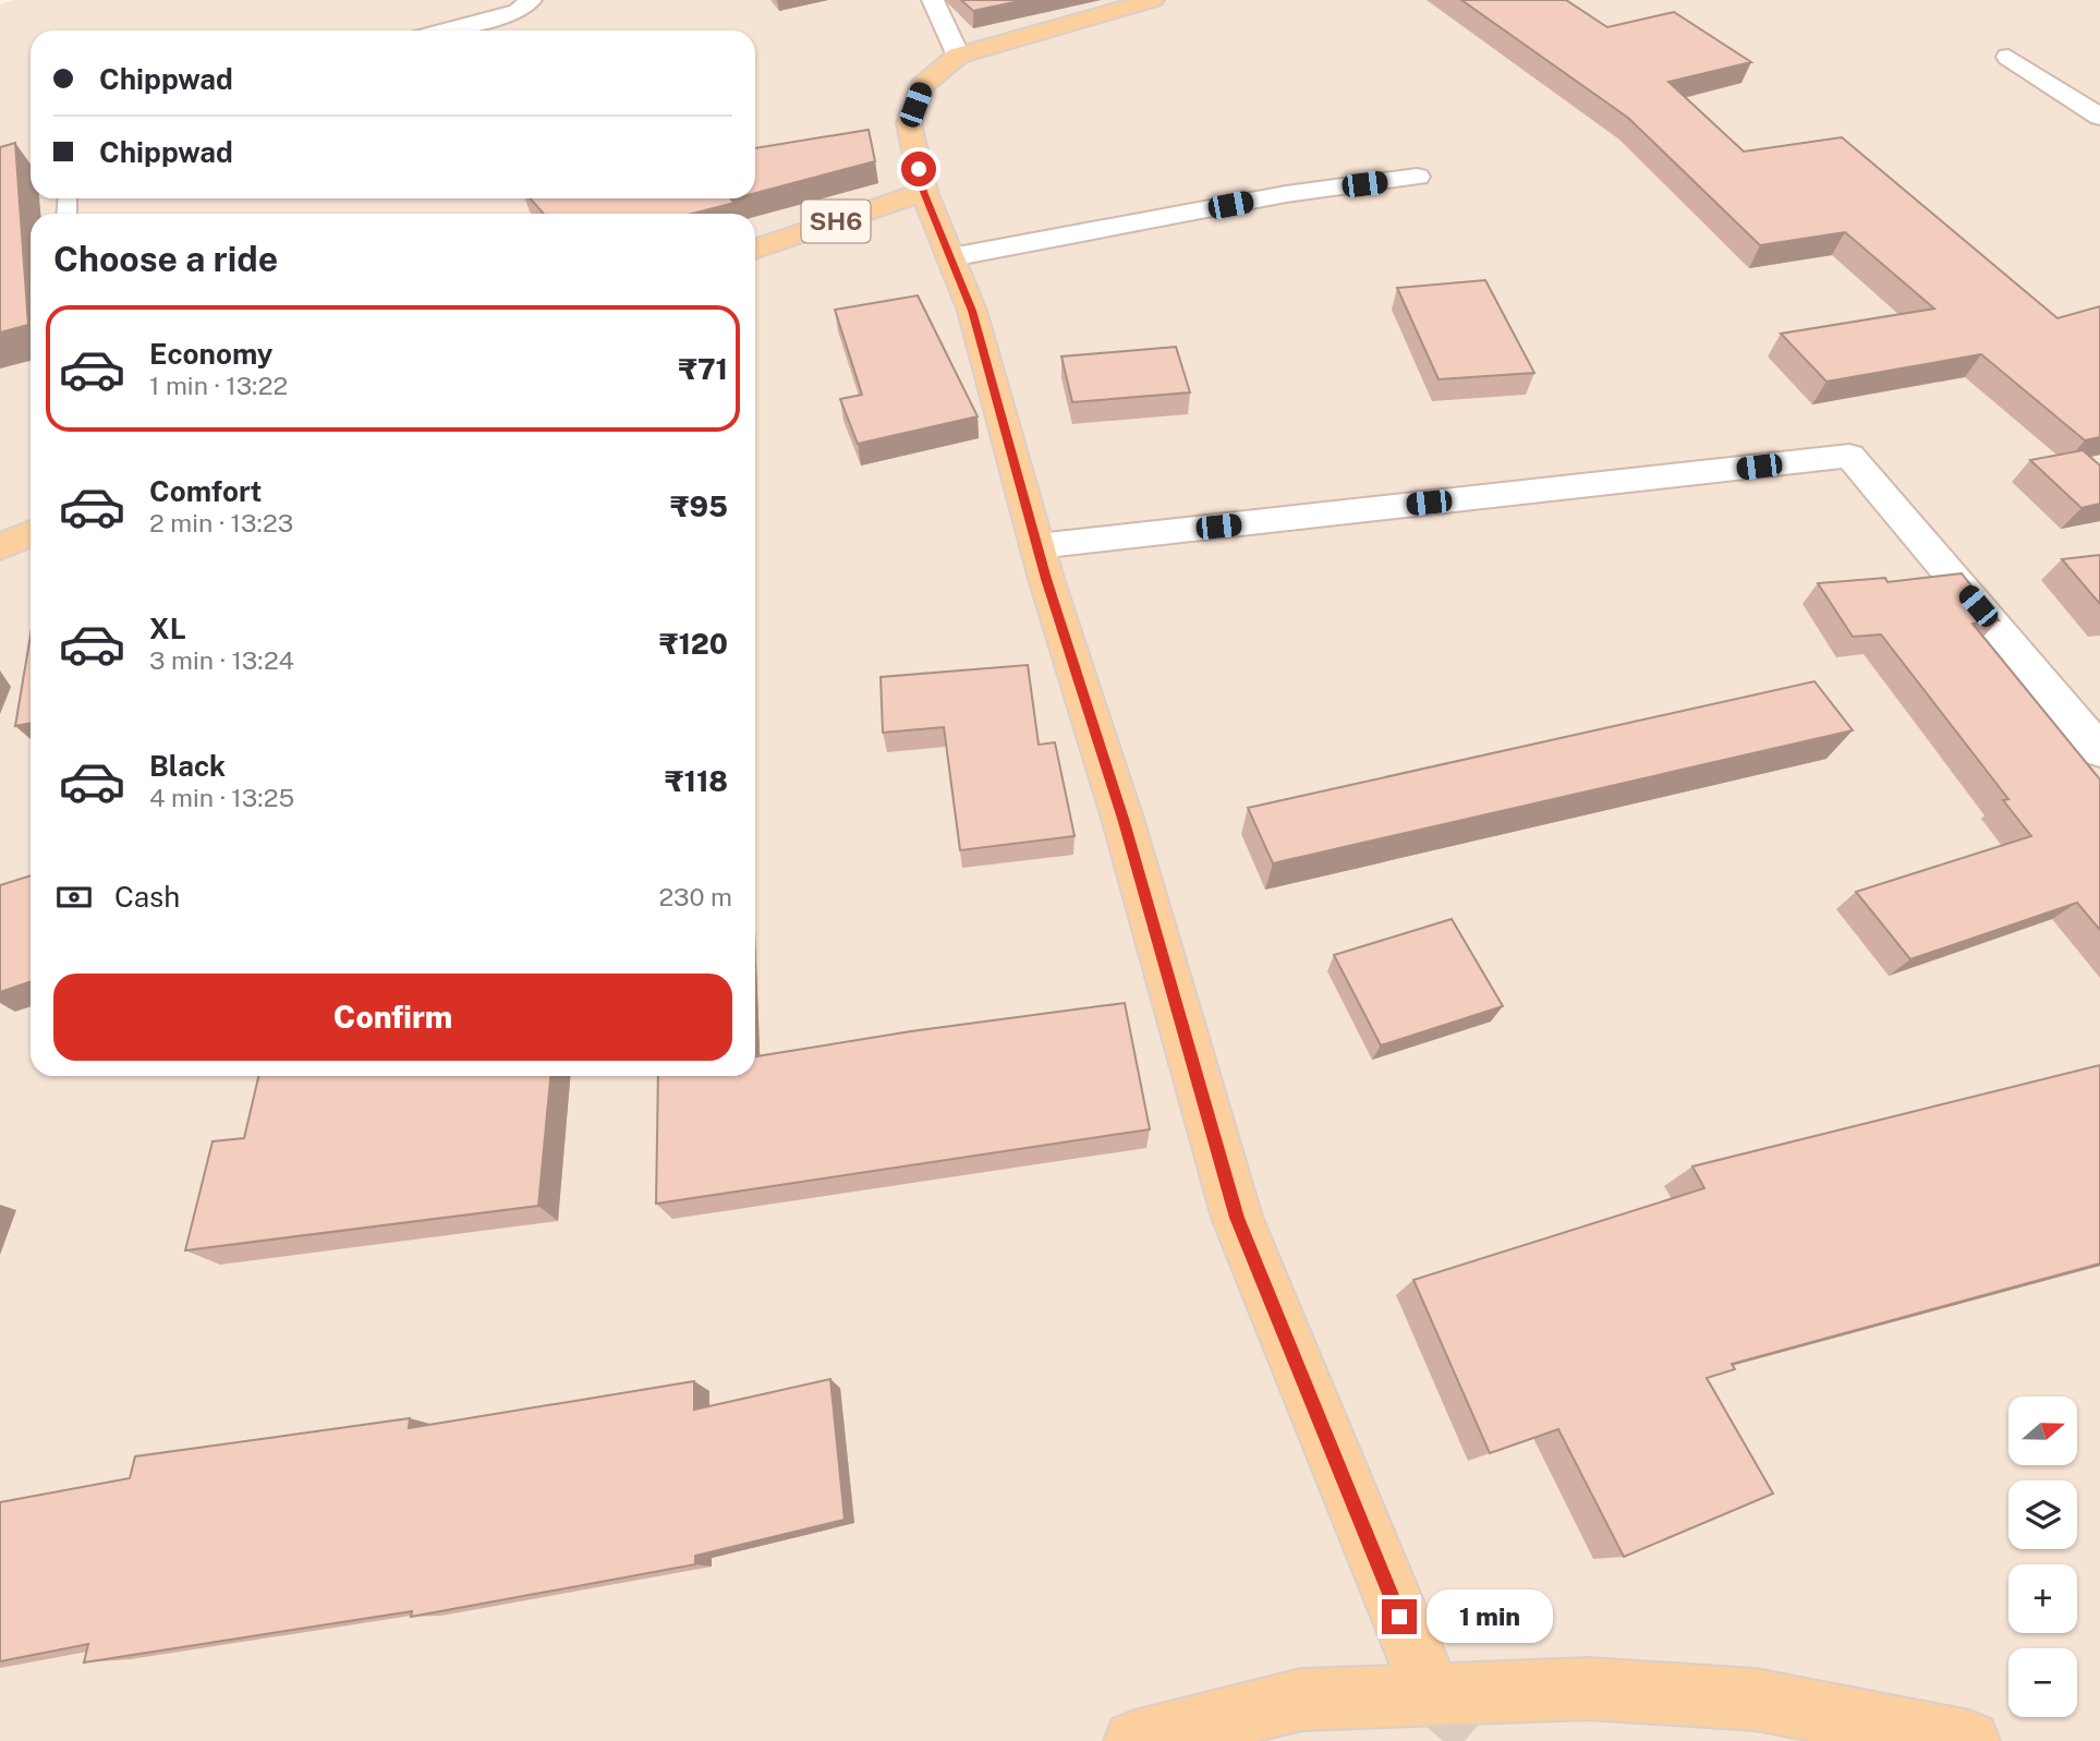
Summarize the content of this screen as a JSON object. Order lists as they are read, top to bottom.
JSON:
{
  "streets": {
    "main road": ["SH6"]
  },
  "north": "right",
  "page": {
    "banner": ["Chippwad", "Chippwad"],
    "heading": "Choose a ride",
    "list": [
      {
        "name": "Economy",
        "note": "1 min · 13:22",
        "value": "₹71"
      },
      {
        "name": "Comfort",
        "note": "2 min · 13:23",
        "value": "₹95"
      },
      {
        "name": "XL",
        "note": "3 min · 13:24",
        "value": "₹120"
      },
      {
        "name": "Black",
        "note": "4 min · 13:25",
        "value": "₹118"
      }
    ],
    "pay": ["Cash", "230 m"],
    "buttons": "Confirm",
    "map_buttons": ["+", "−"],
    "bubble": "1 min"
  }
}
